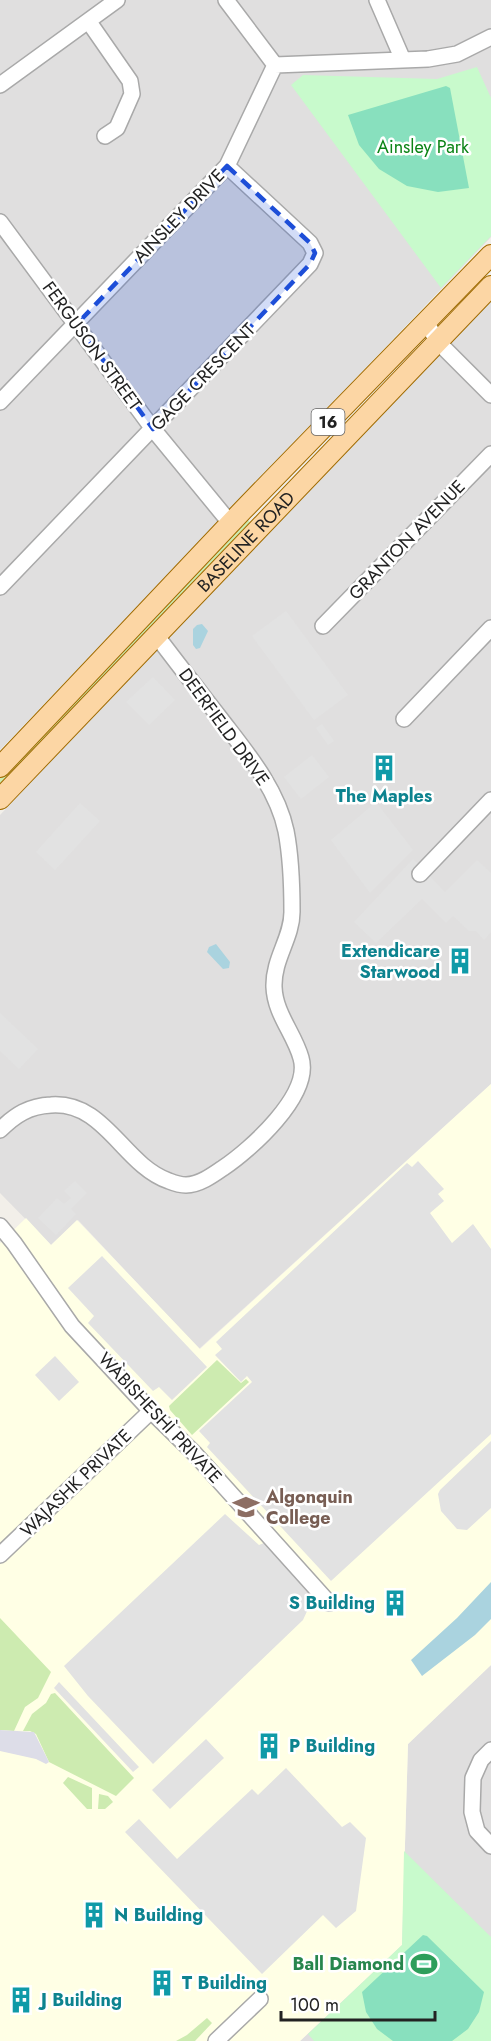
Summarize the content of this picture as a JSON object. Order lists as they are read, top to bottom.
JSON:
{
  "streets": {
    "main road": ["16", "BASELINE ROAD"],
    "street": [
      "AINSLEY DRIVE",
      "FERGUSON STREET",
      "GAGE CRESCENT",
      "GRANTON AVENUE",
      "DEERFIELD DRIVE",
      "WÀBISHESHÌ PRIVATE",
      "WAJASHK PRIVATE"
    ]
  },
  "crossings": [
    ["AINSLEY DRIVE", "FERGUSON STREET"],
    ["AINSLEY DRIVE", "GAGE CRESCENT"],
    ["FERGUSON STREET", "GAGE CRESCENT"],
    ["FERGUSON STREET", "BASELINE ROAD"],
    ["BASELINE ROAD", "DEERFIELD DRIVE"],
    ["WÀBISHESHÌ PRIVATE", "WAJASHK PRIVATE"]
  ],
  "parks": ["Ainsley Park"],
  "places": {
    "building": [
      "The Maples",
      "Extendicare Starwood",
      "S Building",
      "P Building",
      "N Building",
      "T Building",
      "J Building"
    ],
    "school or university": ["Algonquin College"],
    "sports": ["Ball Diamond"]
  },
  "scale_bar": "100 m"
}
